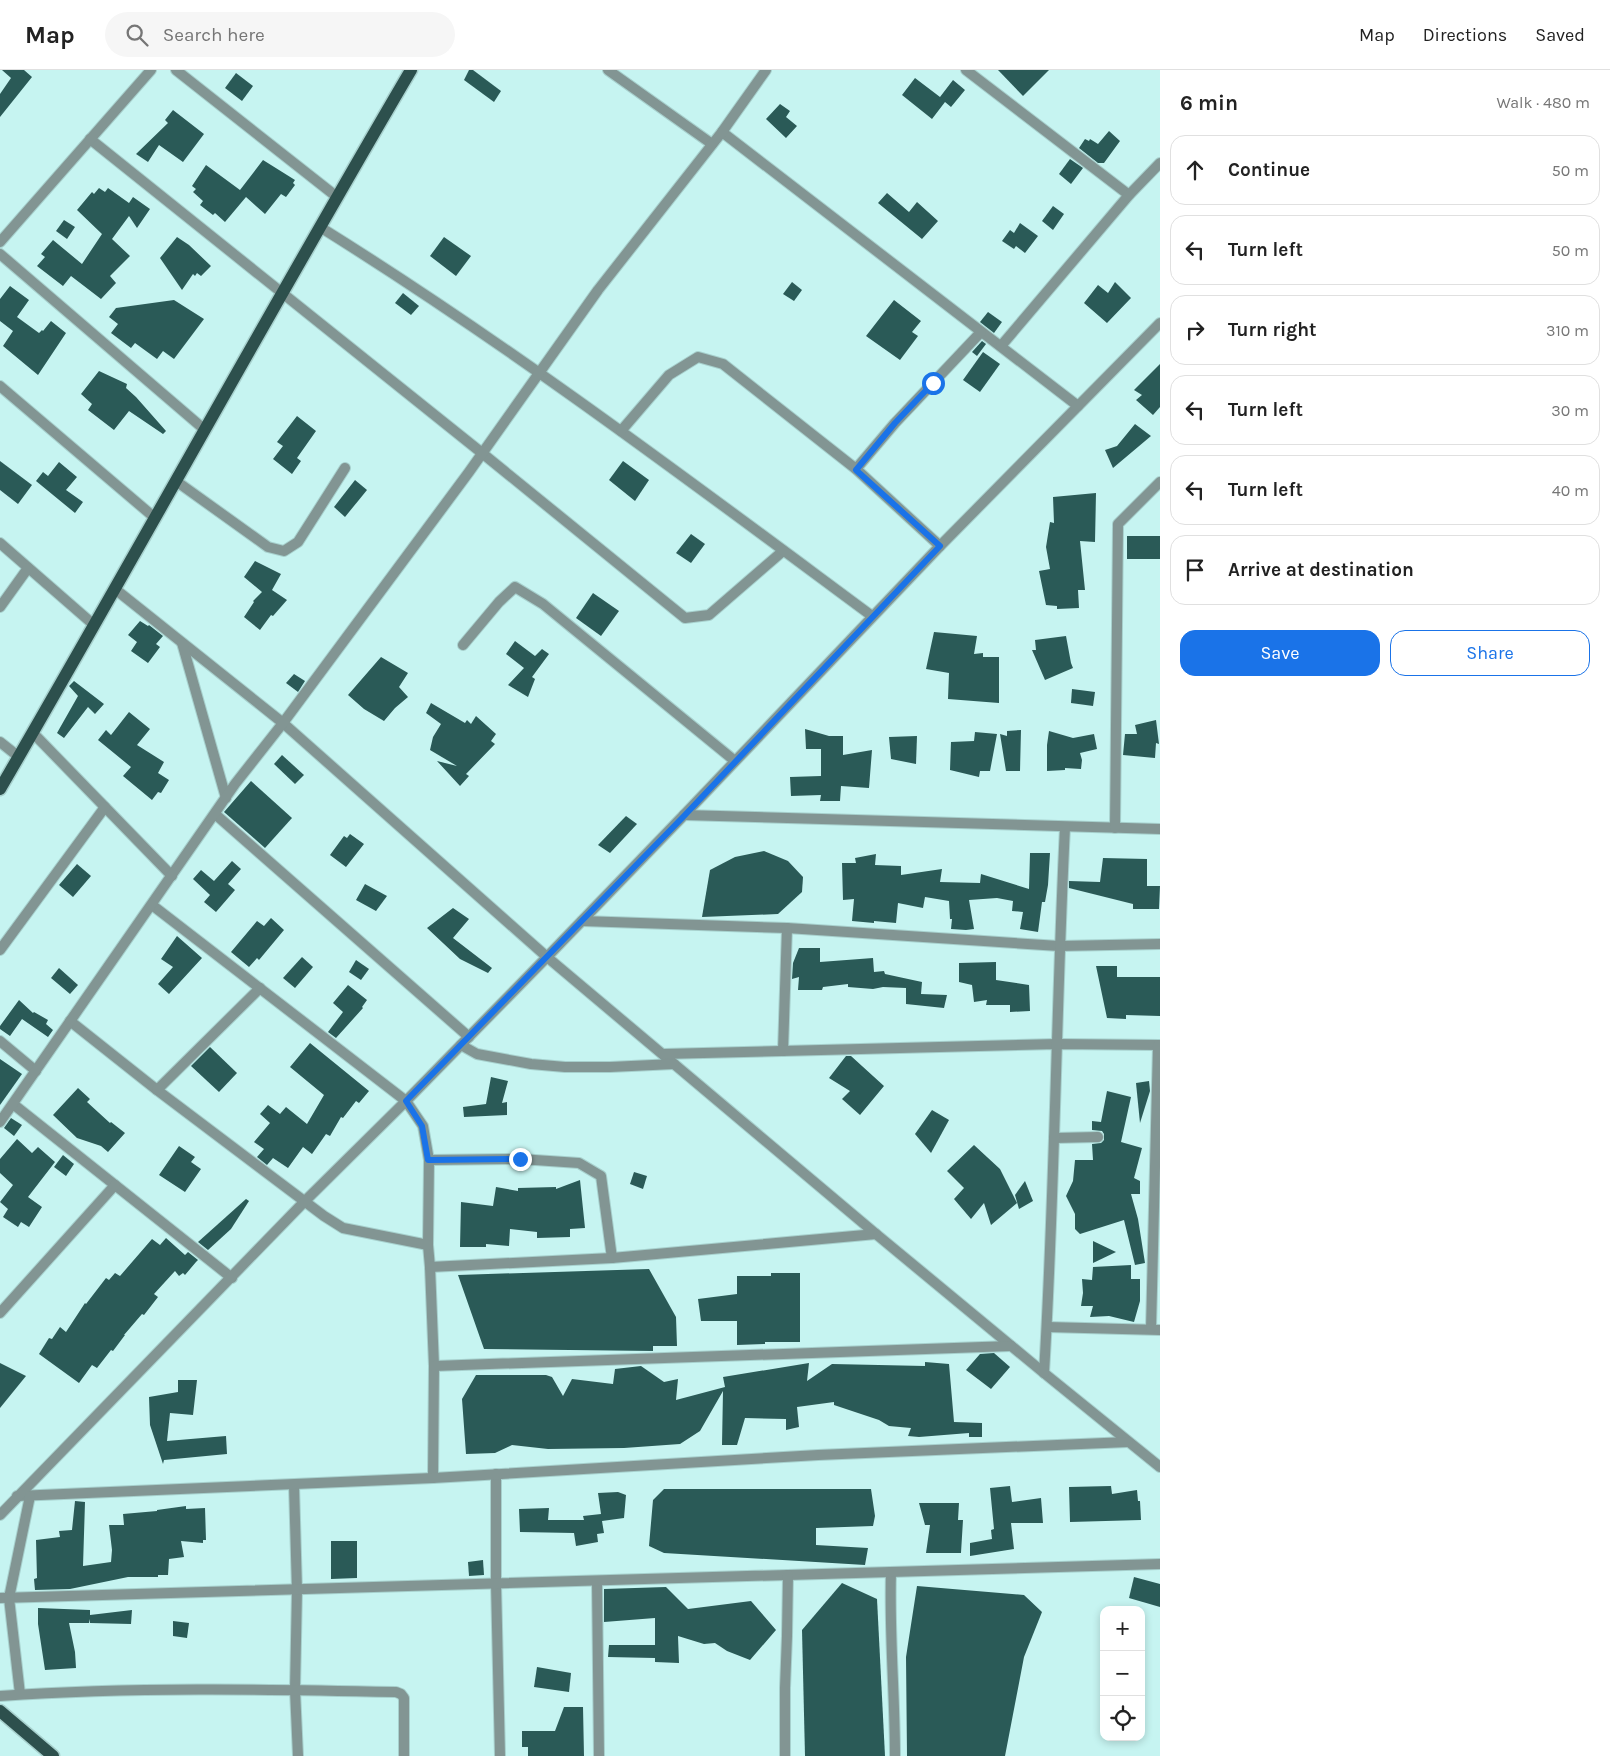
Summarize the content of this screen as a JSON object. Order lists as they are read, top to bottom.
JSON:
{
  "page": {
    "header": "Map",
    "search": "Search here",
    "nav": ["Map", "Directions", "Saved"],
    "heading": ["6 min", "Walk · 480 m"],
    "list": [
      ["Continue", "50 m"],
      ["Turn left", "50 m"],
      ["Turn right", "310 m"],
      ["Turn left", "30 m"],
      ["Turn left", "40 m"],
      "Arrive at destination"
    ],
    "buttons": ["Save", "Share"],
    "map_buttons": ["+", "−"]
  }
}
